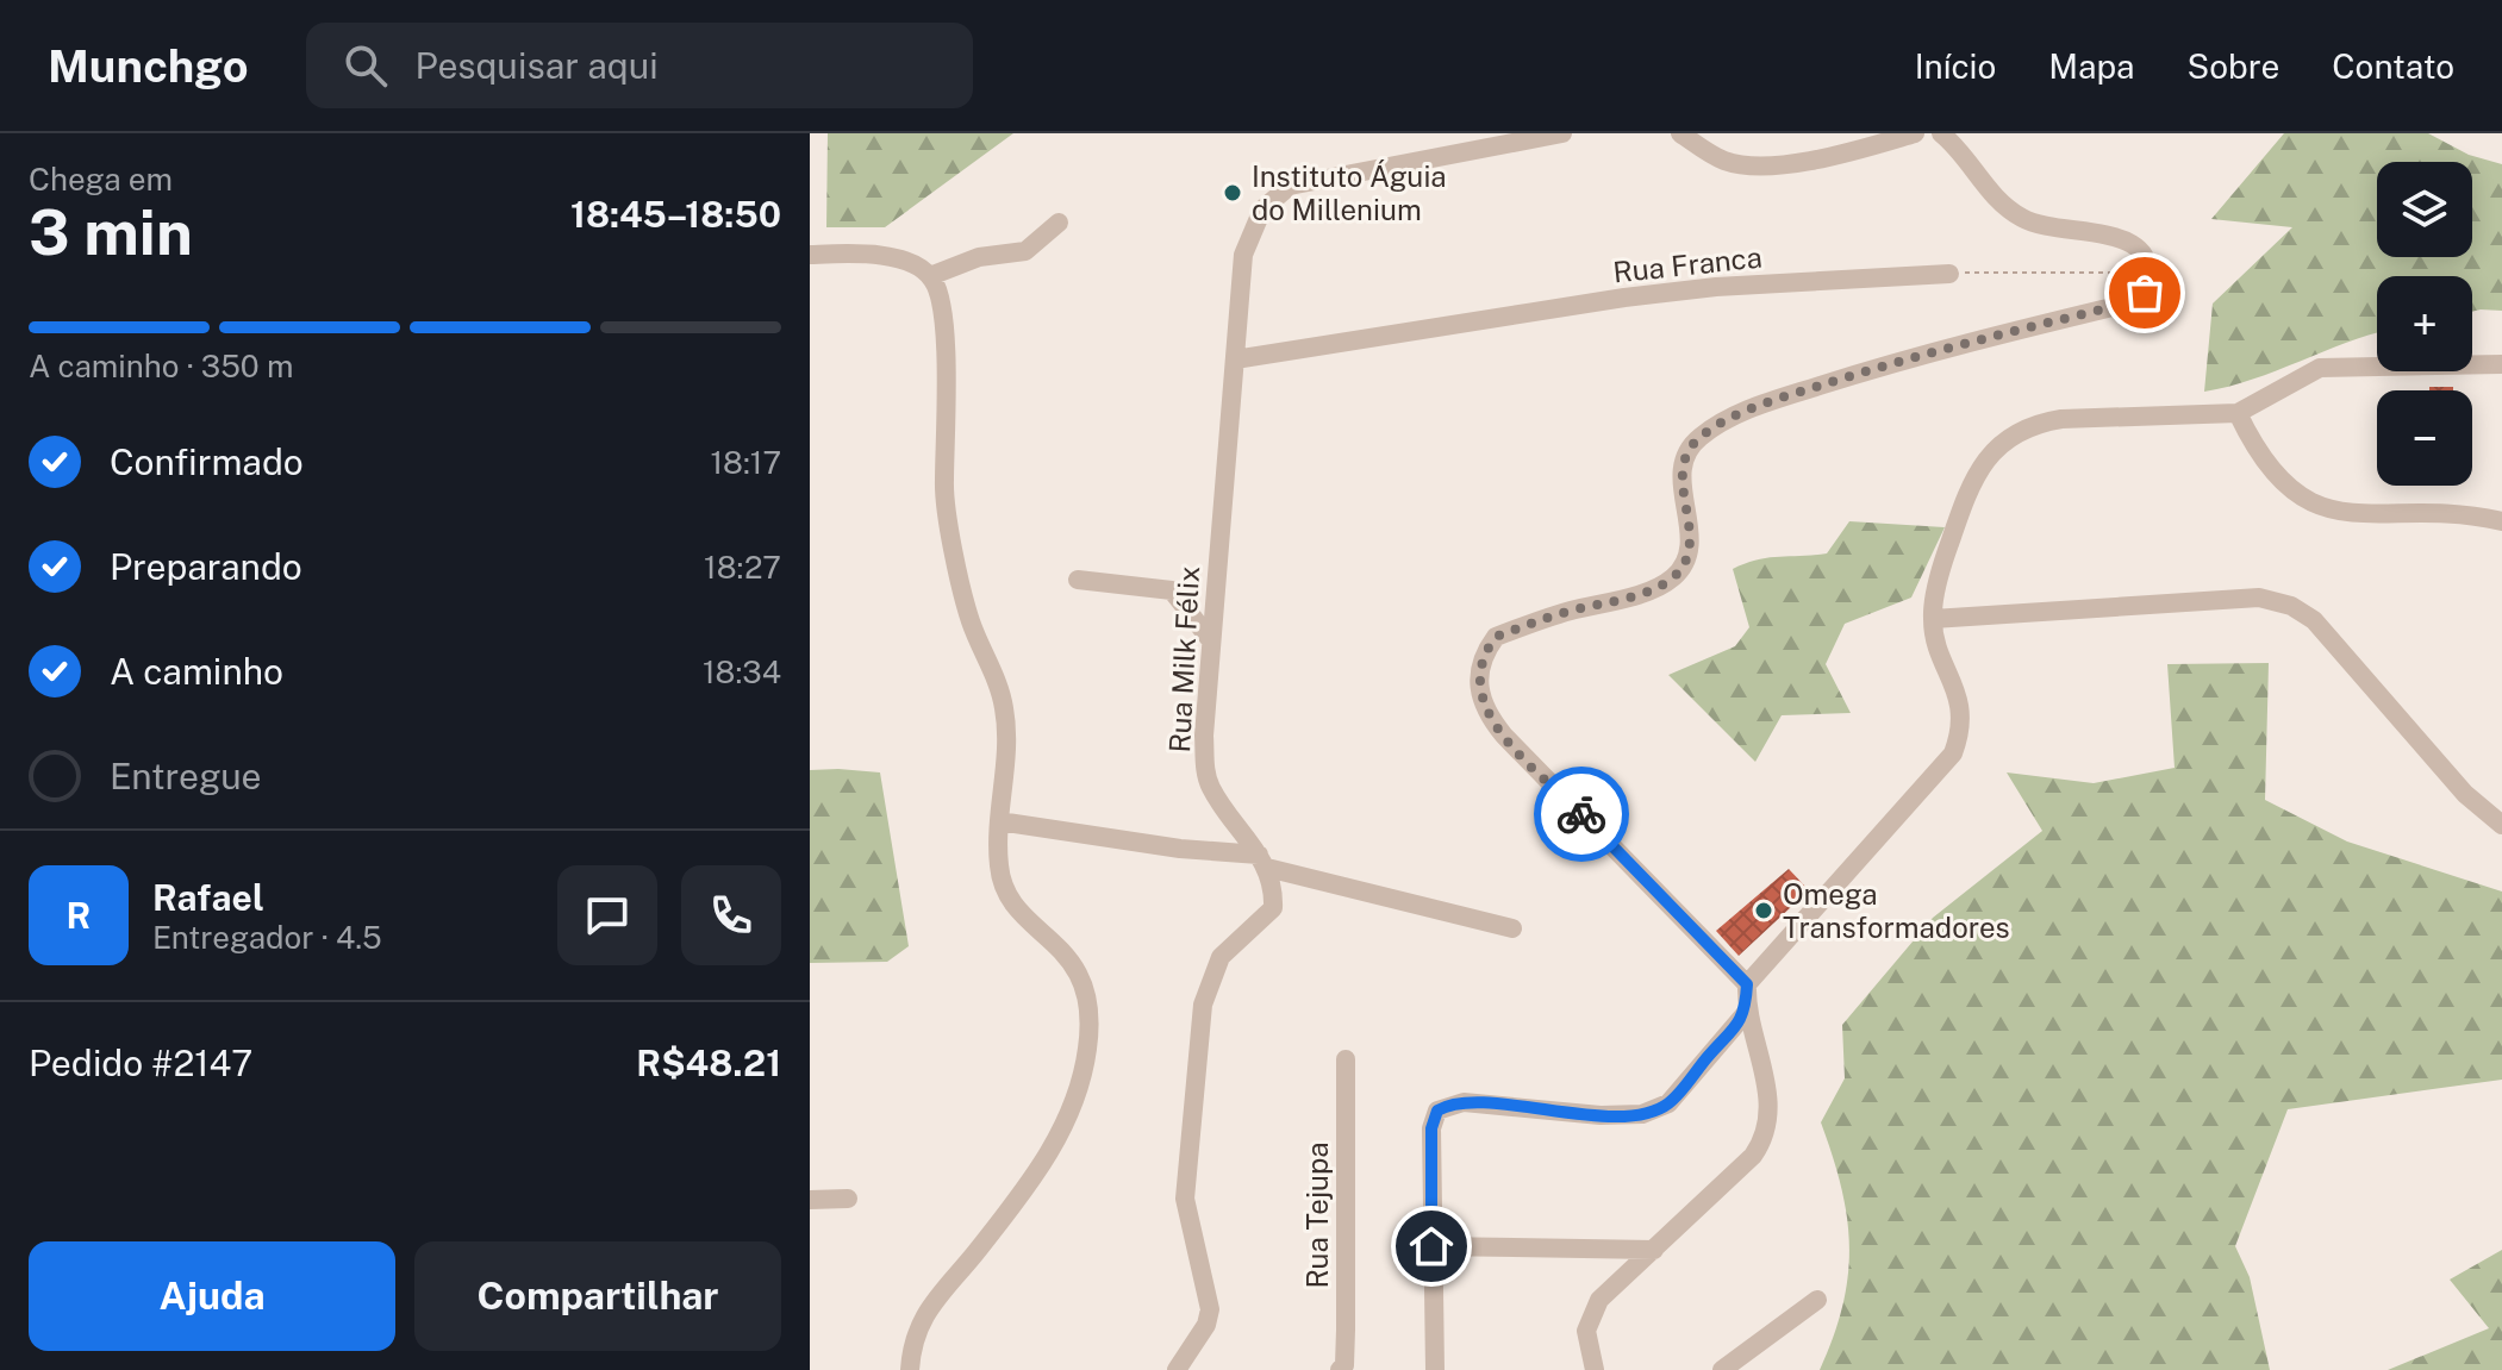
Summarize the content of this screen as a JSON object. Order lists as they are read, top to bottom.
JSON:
{
  "streets": {
    "street": ["Rua Franca", "Rua Milk Félix", "Rua Tejupa"]
  },
  "crossings": [
    ["Rua Franca", "Rua Milk Félix"]
  ],
  "places": ["Instituto Águia do Millenium", "Omega Transformadores"],
  "page": {
    "header": "Munchgo",
    "search": "Pesquisar aqui",
    "nav": [
      "Início",
      "Mapa",
      "Sobre",
      "Contato"
    ],
    "heading": ["3 min", "Chega em", "18:45–18:50"],
    "panel": [
      "Rafael",
      "Entregador · 4.5",
      "Pedido #2147",
      "R$48.21"
    ],
    "map_buttons": ["+", "−"],
    "bar": "A caminho · 350 m",
    "list": [
      ["Confirmado", "18:17"],
      ["Preparando", "18:27"],
      ["A caminho", "18:34"],
      "Entregue"
    ],
    "round": "R",
    "buttons": ["Ajuda", "Compartilhar"]
  }
}
